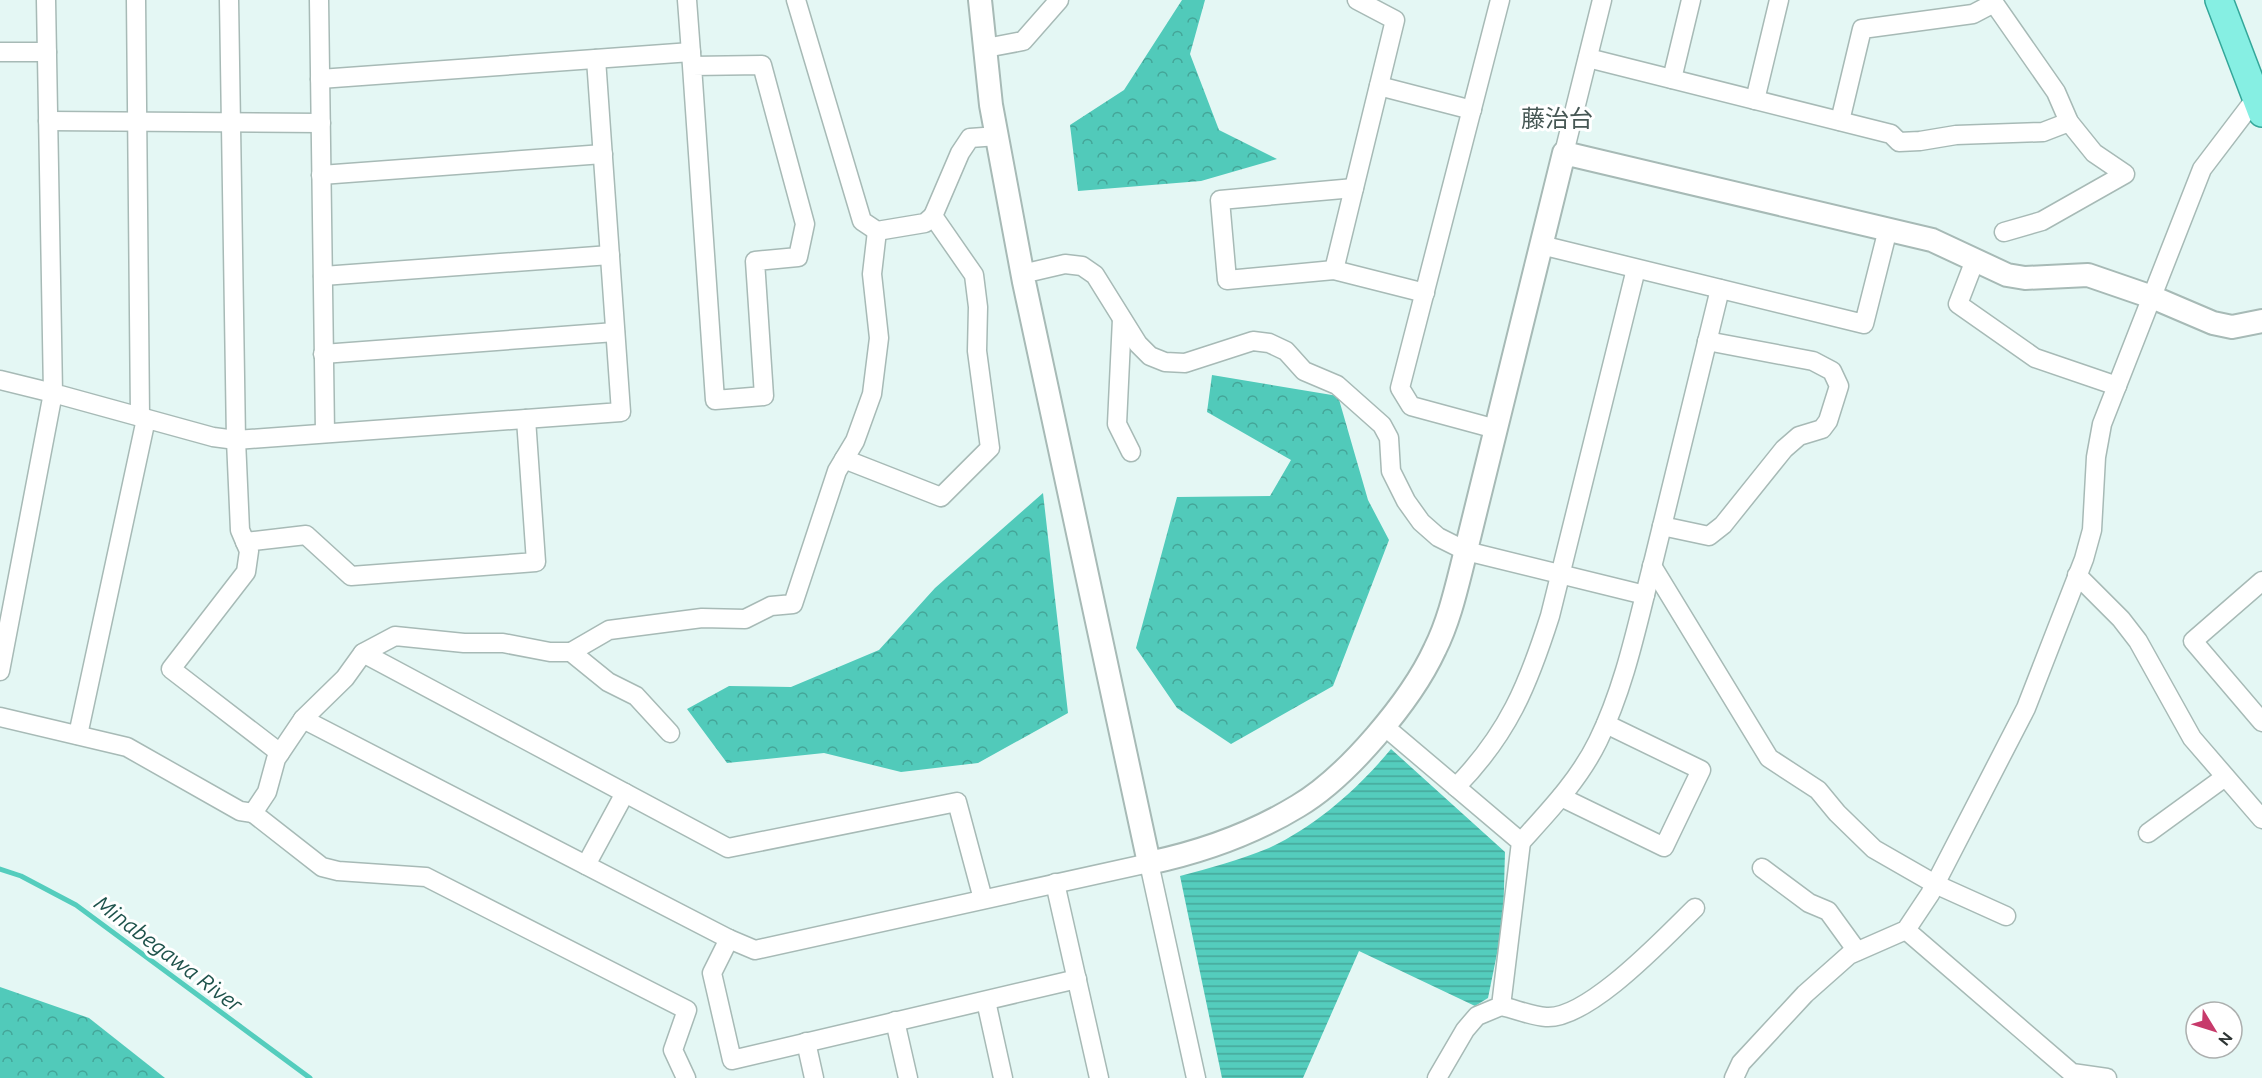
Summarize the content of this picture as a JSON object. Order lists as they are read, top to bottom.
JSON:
{
  "districts": ["藤治台"],
  "water": ["Minabegawa River"],
  "north": "bottom right"
}
